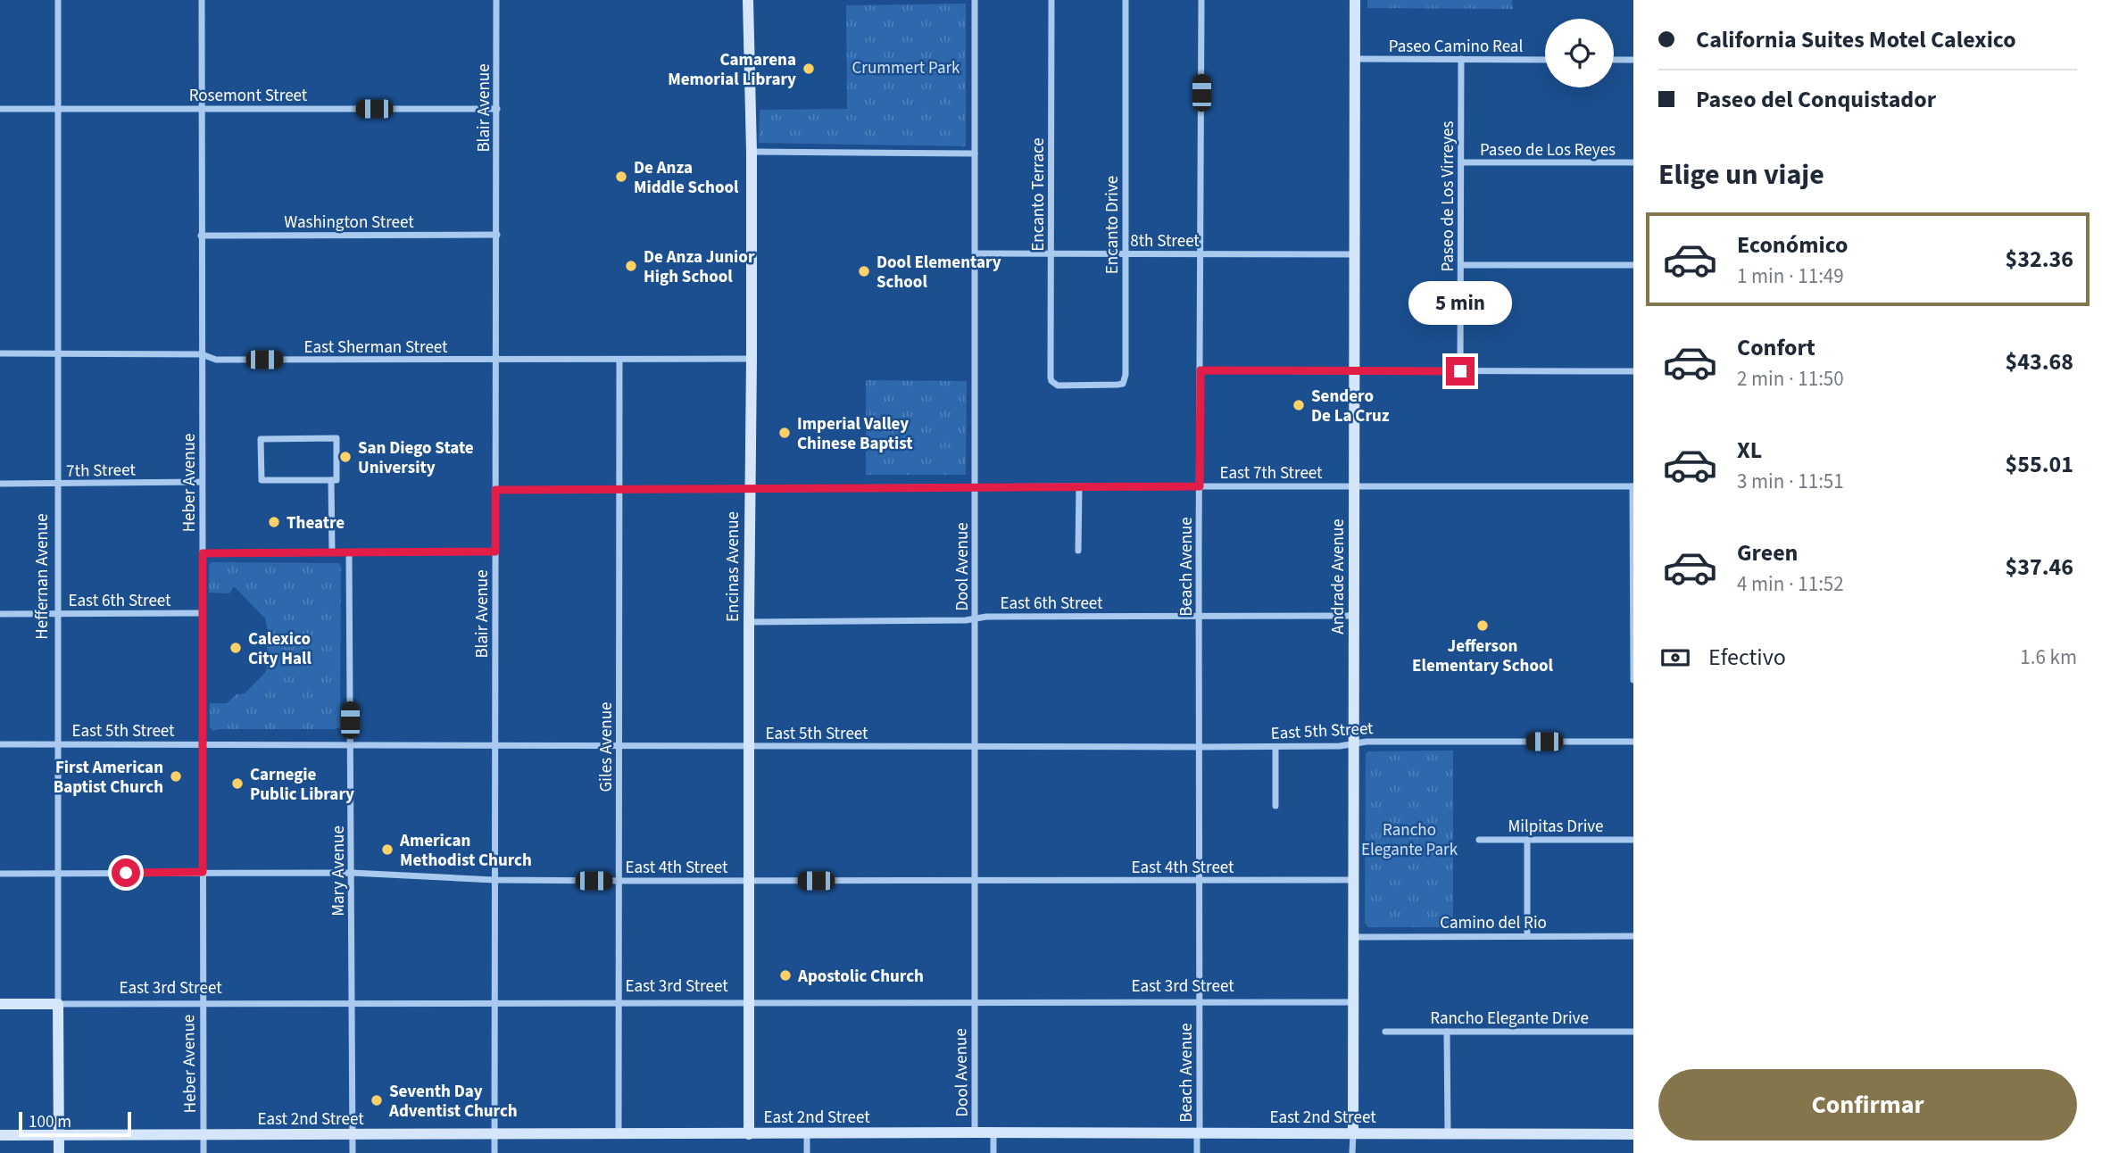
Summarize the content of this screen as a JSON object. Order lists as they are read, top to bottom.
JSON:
{
  "streets": {
    "street": [
      "Paseo Camino Real",
      "Rosemont Street",
      "Blair Avenue",
      "Paseo de Los Reyes",
      "Encanto Terrace",
      "Paseo de Los Virreyes",
      "Washington Street",
      "Encanto Drive",
      "8th Street",
      "East Sherman Street",
      "7th Street",
      "East 7th Street",
      "Heber Avenue",
      "Encinas Avenue",
      "Dool Avenue",
      "Beach Avenue",
      "Heffernan Avenue",
      "Andrade Avenue",
      "East 6th Street",
      "East 5th Street",
      "Giles Avenue",
      "Milpitas Drive",
      "East 4th Street",
      "Mary Avenue",
      "Camino del Rio",
      "East 3rd Street",
      "Rancho Elegante Drive",
      "East 2nd Street"
    ]
  },
  "crossings": [
    ["Paseo Camino Real", "Paseo de Los Virreyes"],
    ["Paseo Camino Real", "Andrade Avenue"],
    ["Rosemont Street", "Blair Avenue"],
    ["Rosemont Street", "Heber Avenue"],
    ["Rosemont Street", "Heffernan Avenue"],
    ["Blair Avenue", "Washington Street"],
    ["Blair Avenue", "East Sherman Street"],
    ["Blair Avenue", "East 7th Street"],
    ["Blair Avenue", "East 5th Street"],
    ["Blair Avenue", "East 4th Street"],
    ["Blair Avenue", "East 3rd Street"],
    ["Blair Avenue", "East 2nd Street"],
    ["Paseo de Los Reyes", "Paseo de Los Virreyes"],
    ["Encanto Terrace", "Encanto Drive"],
    ["Encanto Terrace", "8th Street"],
    ["Washington Street", "Heber Avenue"],
    ["Encanto Drive", "8th Street"],
    ["8th Street", "Dool Avenue"],
    ["8th Street", "Beach Avenue"],
    ["8th Street", "Andrade Avenue"],
    ["East Sherman Street", "Heber Avenue"],
    ["East Sherman Street", "Encinas Avenue"],
    ["East Sherman Street", "Heffernan Avenue"],
    ["East Sherman Street", "Giles Avenue"],
    ["7th Street", "Heber Avenue"],
    ["7th Street", "Heffernan Avenue"],
    ["East 7th Street", "Encinas Avenue"],
    ["East 7th Street", "Dool Avenue"],
    ["East 7th Street", "Beach Avenue"],
    ["East 7th Street", "Andrade Avenue"],
    ["East 7th Street", "Giles Avenue"],
    ["Heber Avenue", "East 6th Street"],
    ["Heber Avenue", "East 5th Street"],
    ["Heber Avenue", "East 4th Street"],
    ["Heber Avenue", "East 3rd Street"],
    ["Heber Avenue", "East 2nd Street"],
    ["Encinas Avenue", "East 6th Street"],
    ["Encinas Avenue", "East 5th Street"],
    ["Encinas Avenue", "East 4th Street"],
    ["Encinas Avenue", "East 3rd Street"],
    ["Encinas Avenue", "East 2nd Street"],
    ["Dool Avenue", "East 6th Street"],
    ["Dool Avenue", "East 5th Street"],
    ["Dool Avenue", "East 4th Street"],
    ["Dool Avenue", "East 3rd Street"],
    ["Dool Avenue", "East 2nd Street"],
    ["Beach Avenue", "East 6th Street"],
    ["Beach Avenue", "East 5th Street"],
    ["Beach Avenue", "East 4th Street"],
    ["Beach Avenue", "East 3rd Street"],
    ["Beach Avenue", "East 2nd Street"],
    ["Heffernan Avenue", "East 6th Street"],
    ["Heffernan Avenue", "East 5th Street"],
    ["Heffernan Avenue", "East 4th Street"],
    ["Heffernan Avenue", "East 3rd Street"],
    ["Heffernan Avenue", "East 2nd Street"],
    ["Andrade Avenue", "East 6th Street"],
    ["Andrade Avenue", "East 5th Street"],
    ["Andrade Avenue", "East 4th Street"],
    ["Andrade Avenue", "Camino del Rio"],
    ["Andrade Avenue", "East 3rd Street"],
    ["Andrade Avenue", "East 2nd Street"],
    ["East 5th Street", "Giles Avenue"],
    ["East 5th Street", "Mary Avenue"],
    ["Giles Avenue", "East 4th Street"],
    ["Giles Avenue", "East 3rd Street"],
    ["Giles Avenue", "East 2nd Street"],
    ["East 4th Street", "Mary Avenue"],
    ["Mary Avenue", "East 3rd Street"],
    ["Mary Avenue", "East 2nd Street"]
  ],
  "parks": ["Crummert Park", "Rancho Elegante Park"],
  "places": [
    "Camarena Memorial Library",
    "De Anza Middle School",
    "De Anza Junior High School",
    "Dool Elementary School",
    "Sendero De La Cruz",
    "Imperial Valley Chinese Baptist",
    "San Diego State University",
    "Theatre",
    "Jefferson Elementary School",
    "Calexico City Hall",
    "First American Baptist Church",
    "Carnegie Public Library",
    "American Methodist Church",
    "Apostolic Church",
    "Seventh Day Adventist Church"
  ],
  "scale_bar": "100 m",
  "page": {
    "banner": ["California Suites Motel Calexico", "Paseo del Conquistador"],
    "heading": "Elige un viaje",
    "list": [
      {
        "name": "Económico",
        "note": "1 min · 11:49",
        "value": "$32.36"
      },
      {
        "name": "Confort",
        "note": "2 min · 11:50",
        "value": "$43.68"
      },
      {
        "name": "XL",
        "note": "3 min · 11:51",
        "value": "$55.01"
      },
      {
        "name": "Green",
        "note": "4 min · 11:52",
        "value": "$37.46"
      }
    ],
    "bubble": "5 min",
    "pay": ["Efectivo", "1.6 km"],
    "buttons": "Confirmar",
    "scale": "100 m"
  }
}
